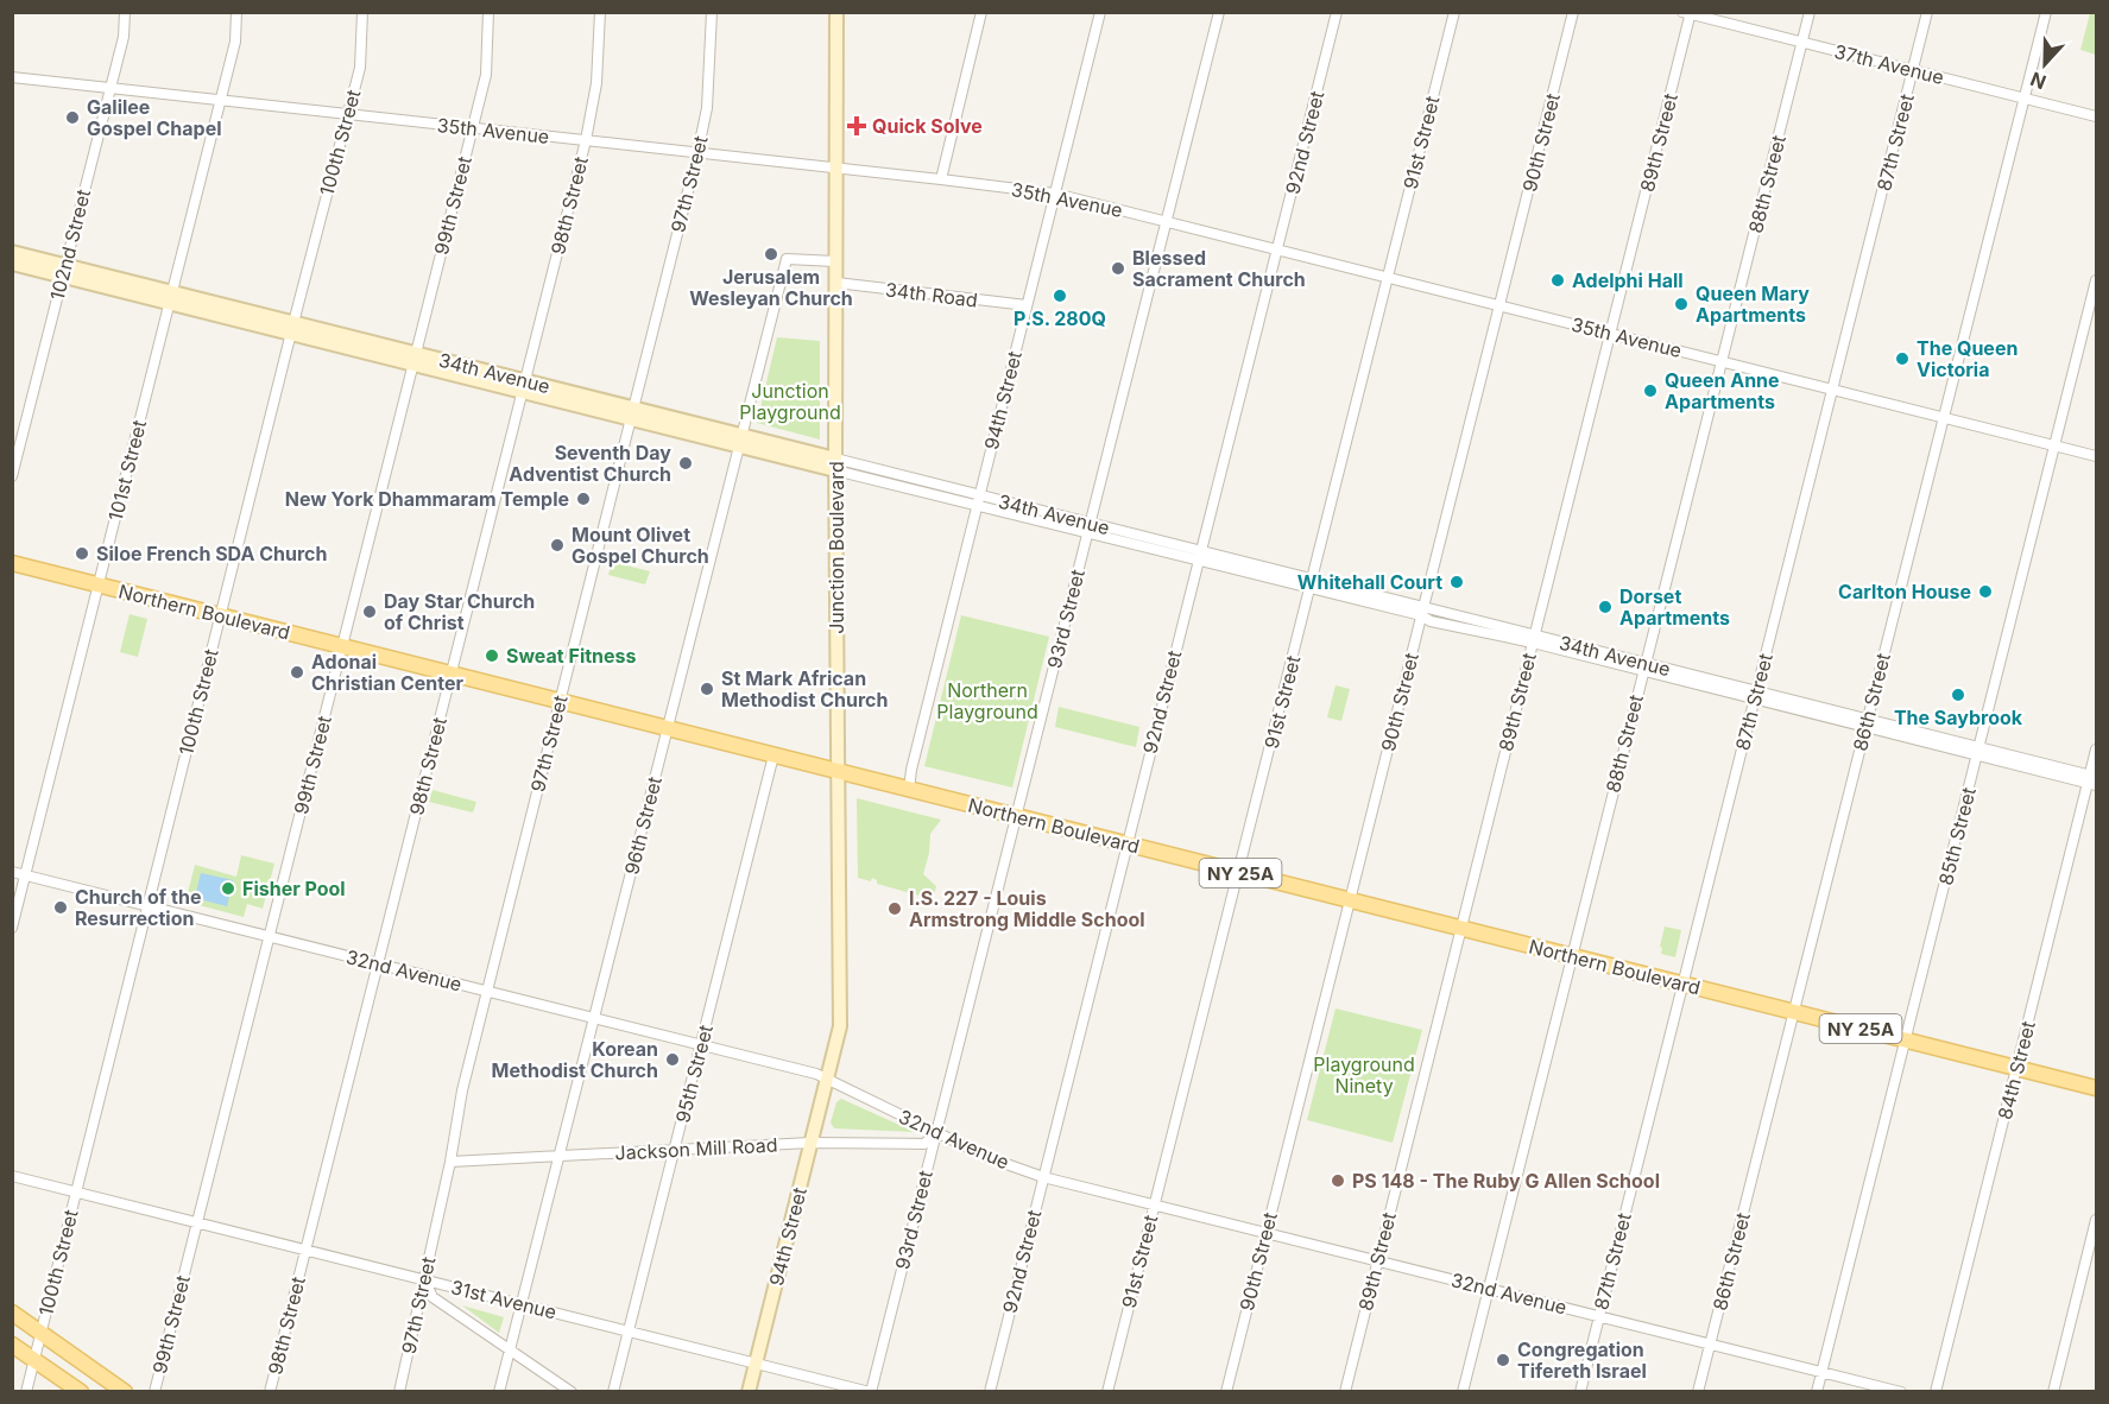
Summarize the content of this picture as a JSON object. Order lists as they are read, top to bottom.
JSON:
{
  "streets": {
    "main road": [
      "34th Avenue",
      "94th Street",
      "Junction Boulevard",
      "Northern Boulevard",
      "NY 25A"
    ],
    "street": [
      "37th Avenue",
      "35th Avenue",
      "100th Street",
      "92nd Street",
      "91st Street",
      "90th Street",
      "89th Street",
      "87th Street",
      "97th Street",
      "88th Street",
      "99th Street",
      "98th Street",
      "102nd Street",
      "34th Road",
      "101st Street",
      "93rd Street",
      "86th Street",
      "96th Street",
      "85th Street",
      "32nd Avenue",
      "84th Street",
      "95th Street",
      "Jackson Mill Road",
      "31st Avenue"
    ]
  },
  "crossings": [
    ["37th Avenue", "89th Street"],
    ["37th Avenue", "87th Street"],
    ["37th Avenue", "88th Street"],
    ["37th Avenue", "86th Street"],
    ["35th Avenue", "100th Street"],
    ["35th Avenue", "92nd Street"],
    ["35th Avenue", "91st Street"],
    ["35th Avenue", "90th Street"],
    ["35th Avenue", "89th Street"],
    ["35th Avenue", "87th Street"],
    ["35th Avenue", "97th Street"],
    ["35th Avenue", "88th Street"],
    ["35th Avenue", "99th Street"],
    ["35th Avenue", "98th Street"],
    ["35th Avenue", "102nd Street"],
    ["35th Avenue", "94th Street"],
    ["35th Avenue", "101st Street"],
    ["35th Avenue", "Junction Boulevard"],
    ["35th Avenue", "93rd Street"],
    ["35th Avenue", "86th Street"],
    ["35th Avenue", "85th Street"],
    ["100th Street", "34th Avenue"],
    ["100th Street", "Northern Boulevard"],
    ["100th Street", "32nd Avenue"],
    ["100th Street", "31st Avenue"],
    ["92nd Street", "34th Avenue"],
    ["92nd Street", "Northern Boulevard"],
    ["92nd Street", "32nd Avenue"],
    ["91st Street", "34th Avenue"],
    ["91st Street", "Northern Boulevard"],
    ["91st Street", "32nd Avenue"],
    ["90th Street", "34th Avenue"],
    ["90th Street", "Northern Boulevard"],
    ["90th Street", "32nd Avenue"],
    ["89th Street", "34th Avenue"],
    ["89th Street", "Northern Boulevard"],
    ["89th Street", "32nd Avenue"],
    ["87th Street", "34th Avenue"],
    ["87th Street", "Northern Boulevard"],
    ["87th Street", "32nd Avenue"],
    ["97th Street", "34th Avenue"],
    ["97th Street", "Northern Boulevard"],
    ["97th Street", "32nd Avenue"],
    ["97th Street", "Jackson Mill Road"],
    ["97th Street", "31st Avenue"],
    ["88th Street", "34th Avenue"],
    ["88th Street", "Northern Boulevard"],
    ["88th Street", "32nd Avenue"],
    ["99th Street", "34th Avenue"],
    ["99th Street", "Northern Boulevard"],
    ["99th Street", "32nd Avenue"],
    ["99th Street", "31st Avenue"],
    ["98th Street", "34th Avenue"],
    ["98th Street", "Northern Boulevard"],
    ["98th Street", "32nd Avenue"],
    ["98th Street", "31st Avenue"],
    ["102nd Street", "34th Avenue"],
    ["34th Road", "94th Street"],
    ["34th Road", "Junction Boulevard"],
    ["34th Avenue", "94th Street"],
    ["34th Avenue", "101st Street"],
    ["34th Avenue", "Junction Boulevard"],
    ["34th Avenue", "93rd Street"],
    ["34th Avenue", "86th Street"],
    ["34th Avenue", "96th Street"],
    ["34th Avenue", "85th Street"],
    ["34th Avenue", "84th Street"],
    ["94th Street", "Junction Boulevard"],
    ["94th Street", "Northern Boulevard"],
    ["94th Street", "32nd Avenue"],
    ["94th Street", "Jackson Mill Road"],
    ["94th Street", "31st Avenue"],
    ["101st Street", "Northern Boulevard"],
    ["101st Street", "32nd Avenue"],
    ["Junction Boulevard", "Northern Boulevard"],
    ["Junction Boulevard", "96th Street"],
    ["Junction Boulevard", "32nd Avenue"],
    ["Northern Boulevard", "93rd Street"],
    ["Northern Boulevard", "86th Street"],
    ["Northern Boulevard", "96th Street"],
    ["Northern Boulevard", "85th Street"],
    ["Northern Boulevard", "84th Street"],
    ["Northern Boulevard", "95th Street"],
    ["93rd Street", "32nd Avenue"],
    ["93rd Street", "Jackson Mill Road"],
    ["93rd Street", "31st Avenue"],
    ["86th Street", "32nd Avenue"],
    ["96th Street", "32nd Avenue"],
    ["96th Street", "Jackson Mill Road"],
    ["96th Street", "31st Avenue"],
    ["85th Street", "32nd Avenue"],
    ["32nd Avenue", "95th Street"],
    ["32nd Avenue", "Jackson Mill Road"],
    ["95th Street", "Jackson Mill Road"],
    ["95th Street", "31st Avenue"]
  ],
  "parks": ["Junction Playground", "Northern Playground", "Playground Ninety"],
  "places": {
    "other": [
      "Galilee Gospel Chapel",
      "Jerusalem Wesleyan Church",
      "Blessed Sacrament Church",
      "Adelphi Hall",
      "P.S. 280Q",
      "Queen Mary Apartments",
      "The Queen Victoria",
      "Queen Anne Apartments",
      "Seventh Day Adventist Church",
      "New York Dhammaram Temple",
      "Mount Olivet Gospel Church",
      "Siloe French SDA Church",
      "Whitehall Court",
      "Carlton House",
      "Dorset Apartments",
      "Day Star Church of Christ",
      "Sweat Fitness",
      "Adonai Christian Center",
      "St Mark African Methodist Church",
      "The Saybrook",
      "Fisher Pool",
      "Church of the Resurrection",
      "I.S. 227 - Louis Armstrong Middle School",
      "Korean Methodist Church",
      "PS 148 - The Ruby G Allen School",
      "Congregation Tifereth Israel"
    ],
    "health": ["Quick Solve"]
  },
  "north": "bottom"
}
